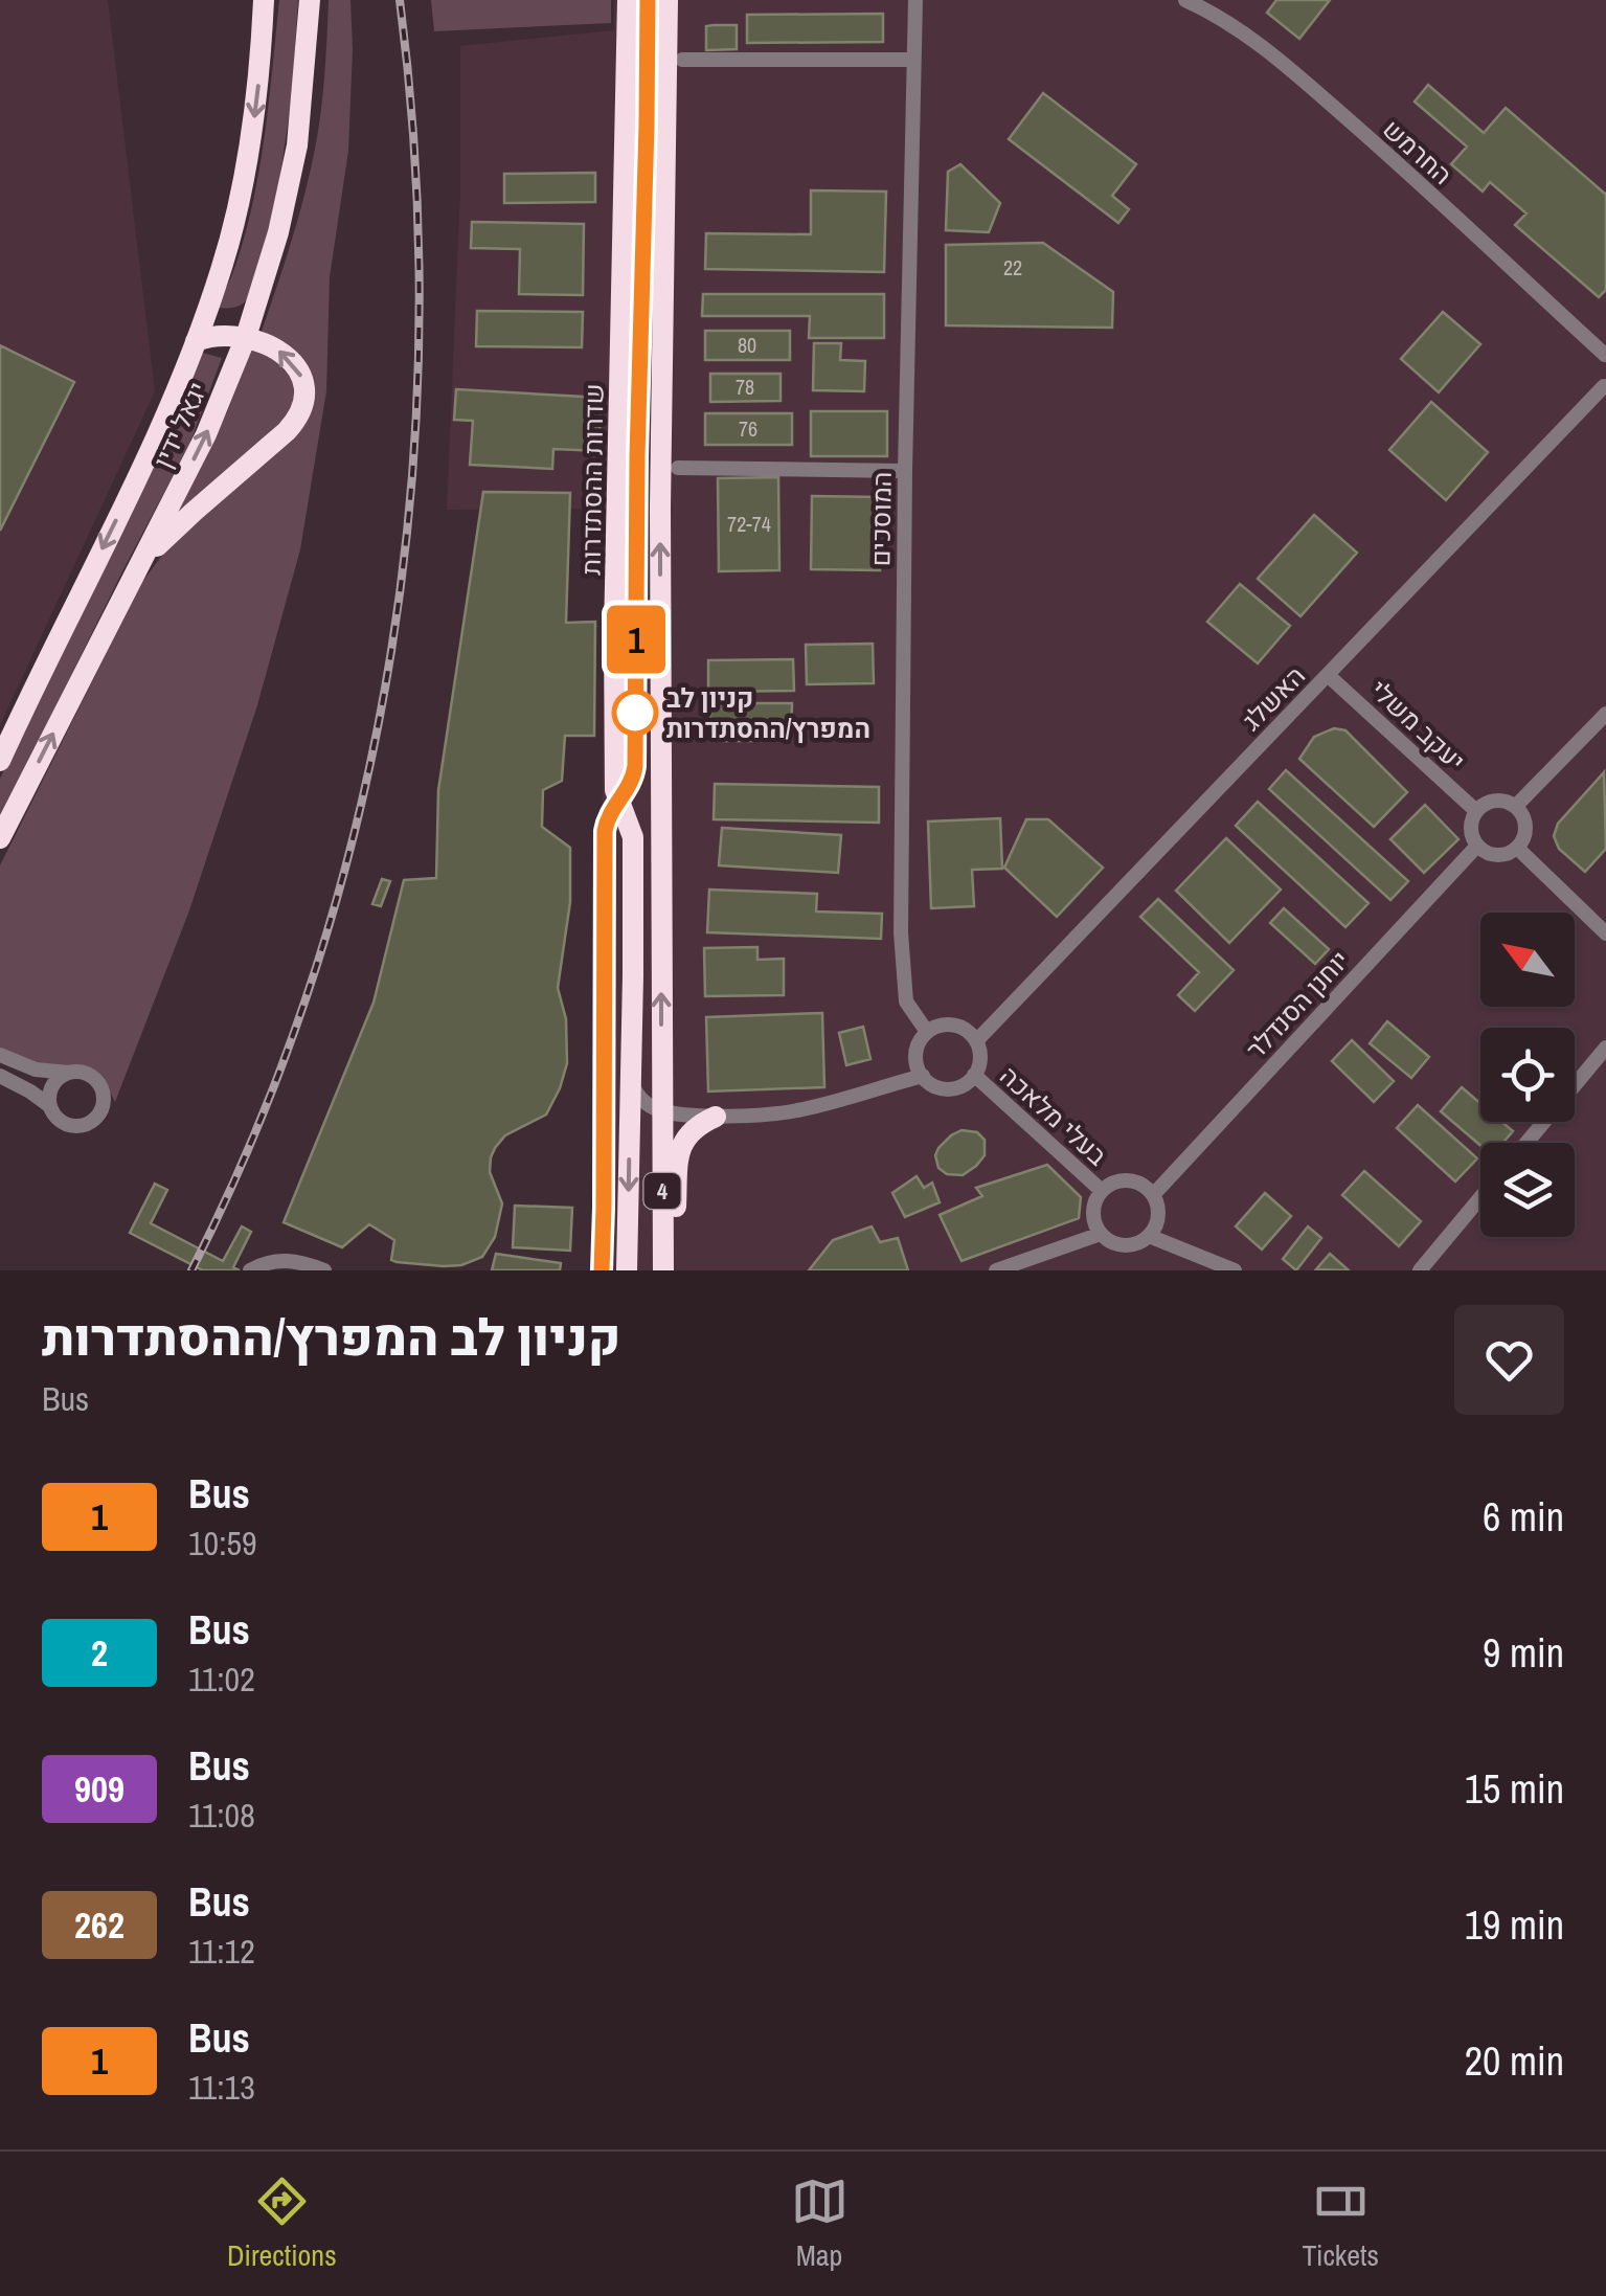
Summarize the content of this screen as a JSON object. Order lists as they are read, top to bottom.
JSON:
{
  "streets": {
    "highway": ["יגאל ידין", "שדרות ההסתדרות", "4"],
    "street": [
      "החרמש",
      "המוסכים",
      "האשלג",
      "יעקב משלי",
      "יוחנן הסנדלר",
      "בעלי מלאכה"
    ]
  },
  "crossings": [
    ["החרמש", "האשלג"],
    ["המוסכים", "האשלג"],
    ["המוסכים", "בעלי מלאכה"],
    ["האשלג", "יעקב משלי"],
    ["האשלג", "בעלי מלאכה"],
    ["יעקב משלי", "יוחנן הסנדלר"],
    ["יוחנן הסנדלר", "בעלי מלאכה"]
  ],
  "places": ["קניון לב המפרץ/ההסתדרות"],
  "lines": ["bus line 1"],
  "house_numbers": [
    "22",
    "80",
    "78",
    "76",
    "72-74"
  ],
  "north": "top left",
  "page": {
    "on_map": "1",
    "heading": ["קניון לב המפרץ/ההסתדרות", "Bus"],
    "list": [
      {
        "mark": "1",
        "name": "Bus",
        "note": "10:59",
        "value": "6 min"
      },
      {
        "mark": "2",
        "name": "Bus",
        "note": "11:02",
        "value": "9 min"
      },
      {
        "mark": "909",
        "name": "Bus",
        "note": "11:08",
        "value": "15 min"
      },
      {
        "mark": "262",
        "name": "Bus",
        "note": "11:12",
        "value": "19 min"
      },
      {
        "mark": "1",
        "name": "Bus",
        "note": "11:13",
        "value": "20 min"
      }
    ],
    "tabs": ["Directions", "Map", "Tickets"]
  }
}
